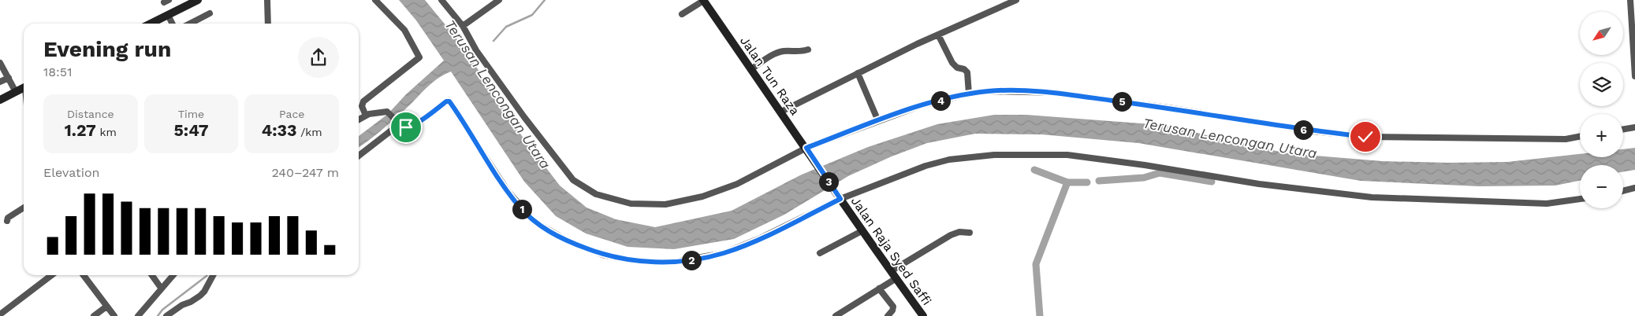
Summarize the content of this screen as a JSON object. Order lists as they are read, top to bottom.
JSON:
{
  "streets": {
    "main road": ["Jalan Tun Raza", "Jalan Raja Syed Saffi"]
  },
  "crossings": [
    ["Jalan Tun Raza", "Jalan Raja Syed Saffi"]
  ],
  "water": ["Terusan Lencongan Utara"],
  "north": "bottom left",
  "page": {
    "map_buttons": ["+", "−"],
    "heading": ["Evening run", "18:51"],
    "stats": [
      ["Distance", "1.27 km"],
      ["Time", "5:47"],
      ["Pace", "4:33 /km"]
    ],
    "pins": [
      "4",
      "5",
      "6",
      "3",
      "1",
      "2"
    ],
    "chart": ["Elevation", "240–247 m"]
  }
}
